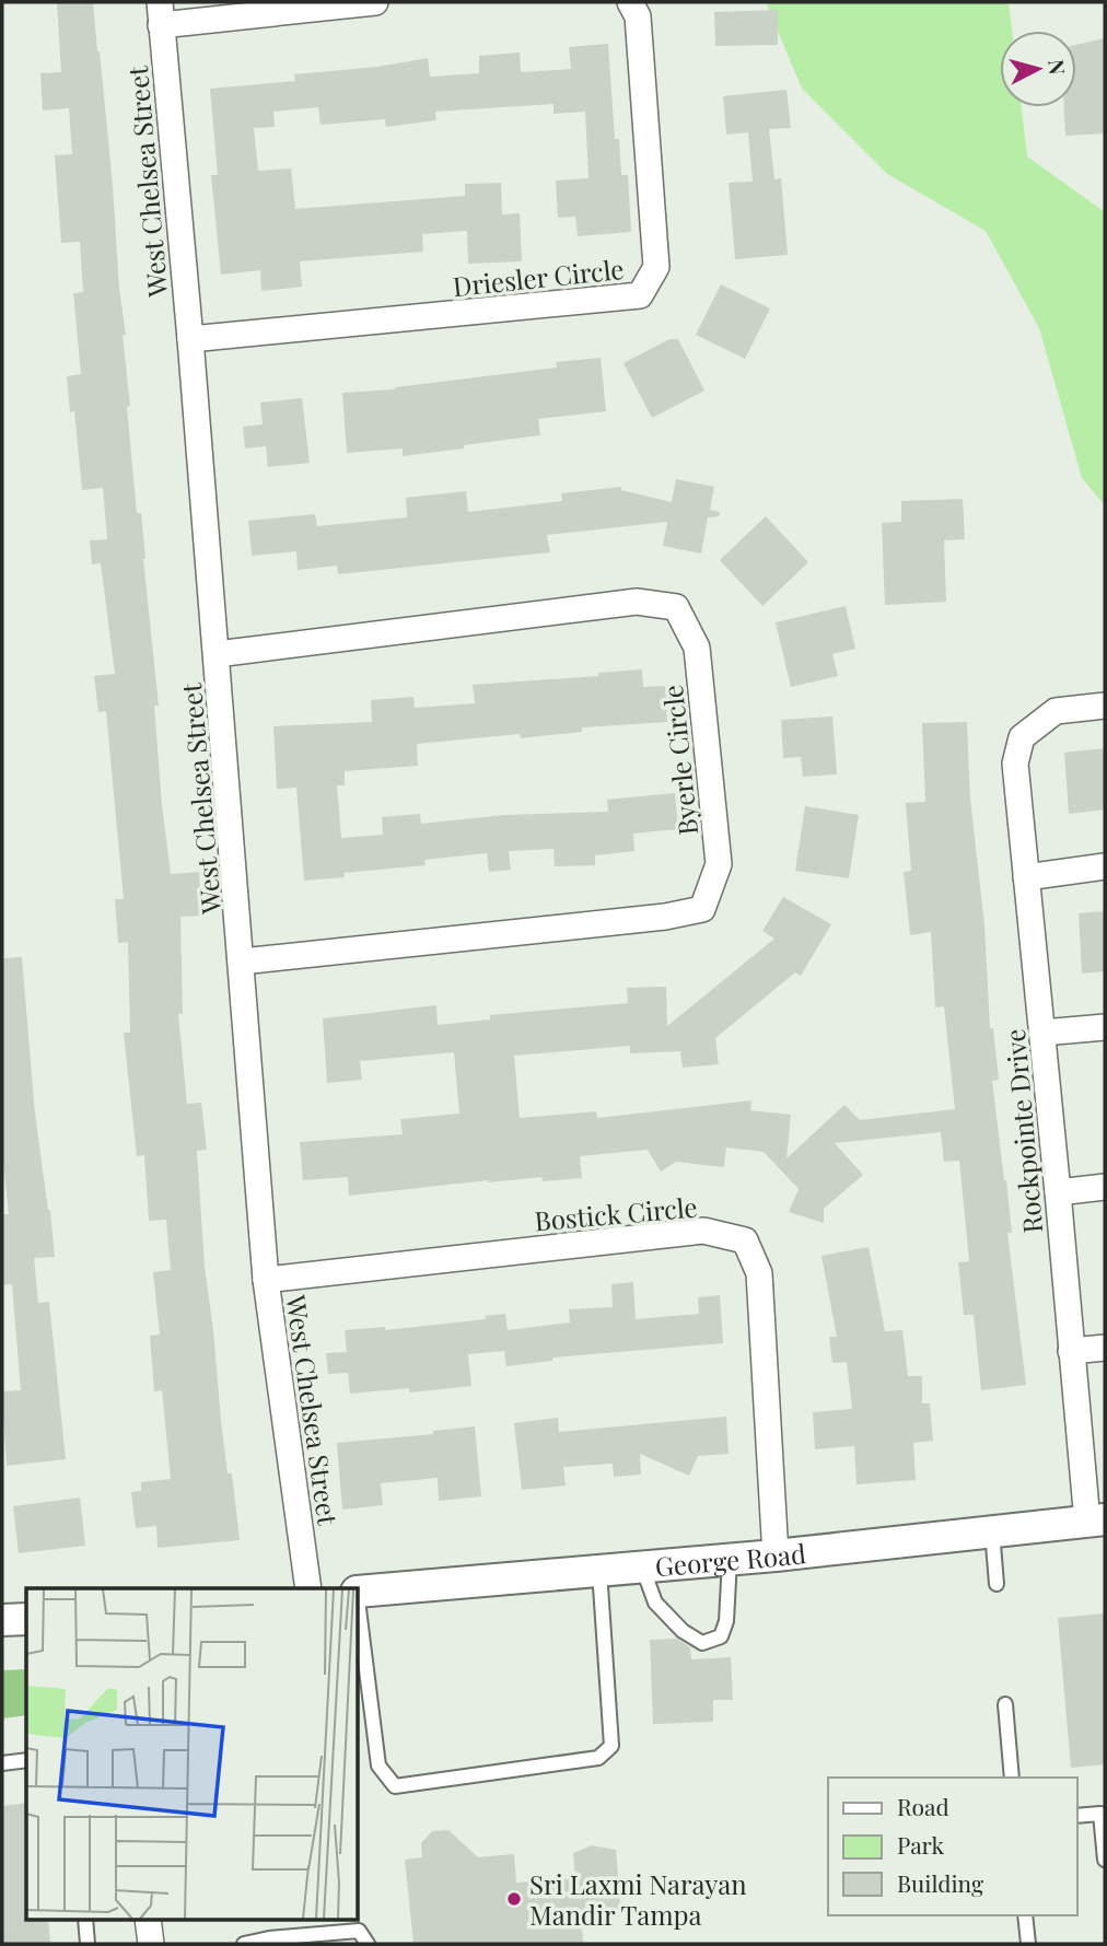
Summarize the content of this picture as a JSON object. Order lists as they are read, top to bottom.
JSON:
{
  "streets": {
    "street": [
      "West Chelsea Street",
      "Driesler Circle",
      "Byerle Circle",
      "Rockpointe Drive",
      "Bostick Circle",
      "George Road"
    ]
  },
  "crossings": [
    ["West Chelsea Street", "Driesler Circle"],
    ["West Chelsea Street", "Byerle Circle"],
    ["West Chelsea Street", "Bostick Circle"],
    ["Rockpointe Drive", "George Road"],
    ["Bostick Circle", "George Road"]
  ],
  "places": ["Sri Laxmi Narayan Mandir Tampa"],
  "legend": ["Road", "Park", "Building"],
  "north": "right"
}
